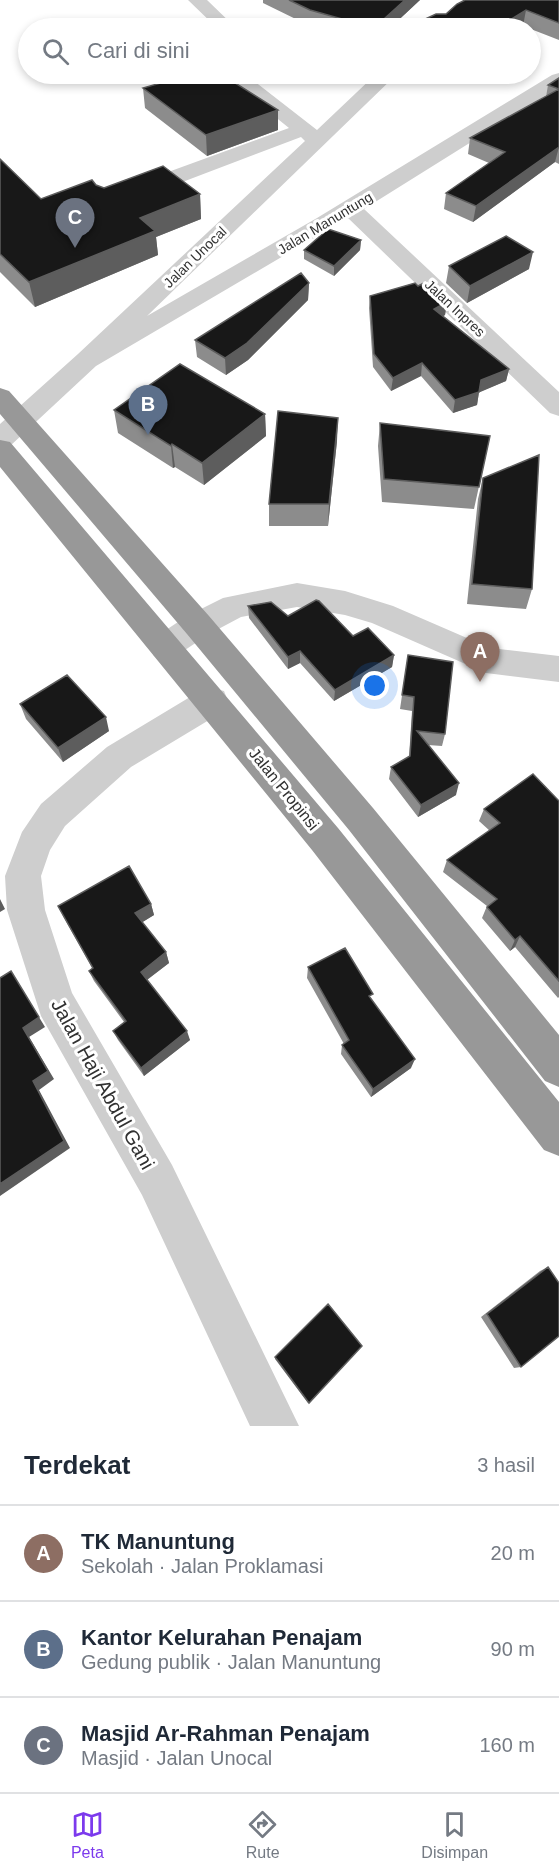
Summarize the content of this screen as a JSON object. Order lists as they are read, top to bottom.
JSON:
{
  "streets": {
    "highway": ["Jalan Propinsi"],
    "street": [
      "Jalan Manuntung",
      "Jalan Unocal",
      "Jalan Inpres",
      "Jalan Haji Abdul Gani"
    ]
  },
  "crossings": [
    ["Jalan Manuntung", "Jalan Unocal"],
    ["Jalan Manuntung", "Jalan Inpres"],
    ["Jalan Unocal", "Jalan Propinsi"],
    ["Jalan Propinsi", "Jalan Haji Abdul Gani"]
  ],
  "page": {
    "search": "Cari di sini",
    "pins": ["C", "B", "A"],
    "heading": ["Terdekat", "3 hasil"],
    "list": [
      {
        "mark": "A",
        "name": "TK Manuntung",
        "note": "Sekolah · Jalan Proklamasi",
        "value": "20 m"
      },
      {
        "mark": "B",
        "name": "Kantor Kelurahan Penajam",
        "note": "Gedung publik · Jalan Manuntung",
        "value": "90 m"
      },
      {
        "mark": "C",
        "name": "Masjid Ar-Rahman Penajam",
        "note": "Masjid · Jalan Unocal",
        "value": "160 m"
      }
    ],
    "nav": ["Peta", "Rute", "Disimpan"]
  }
}
